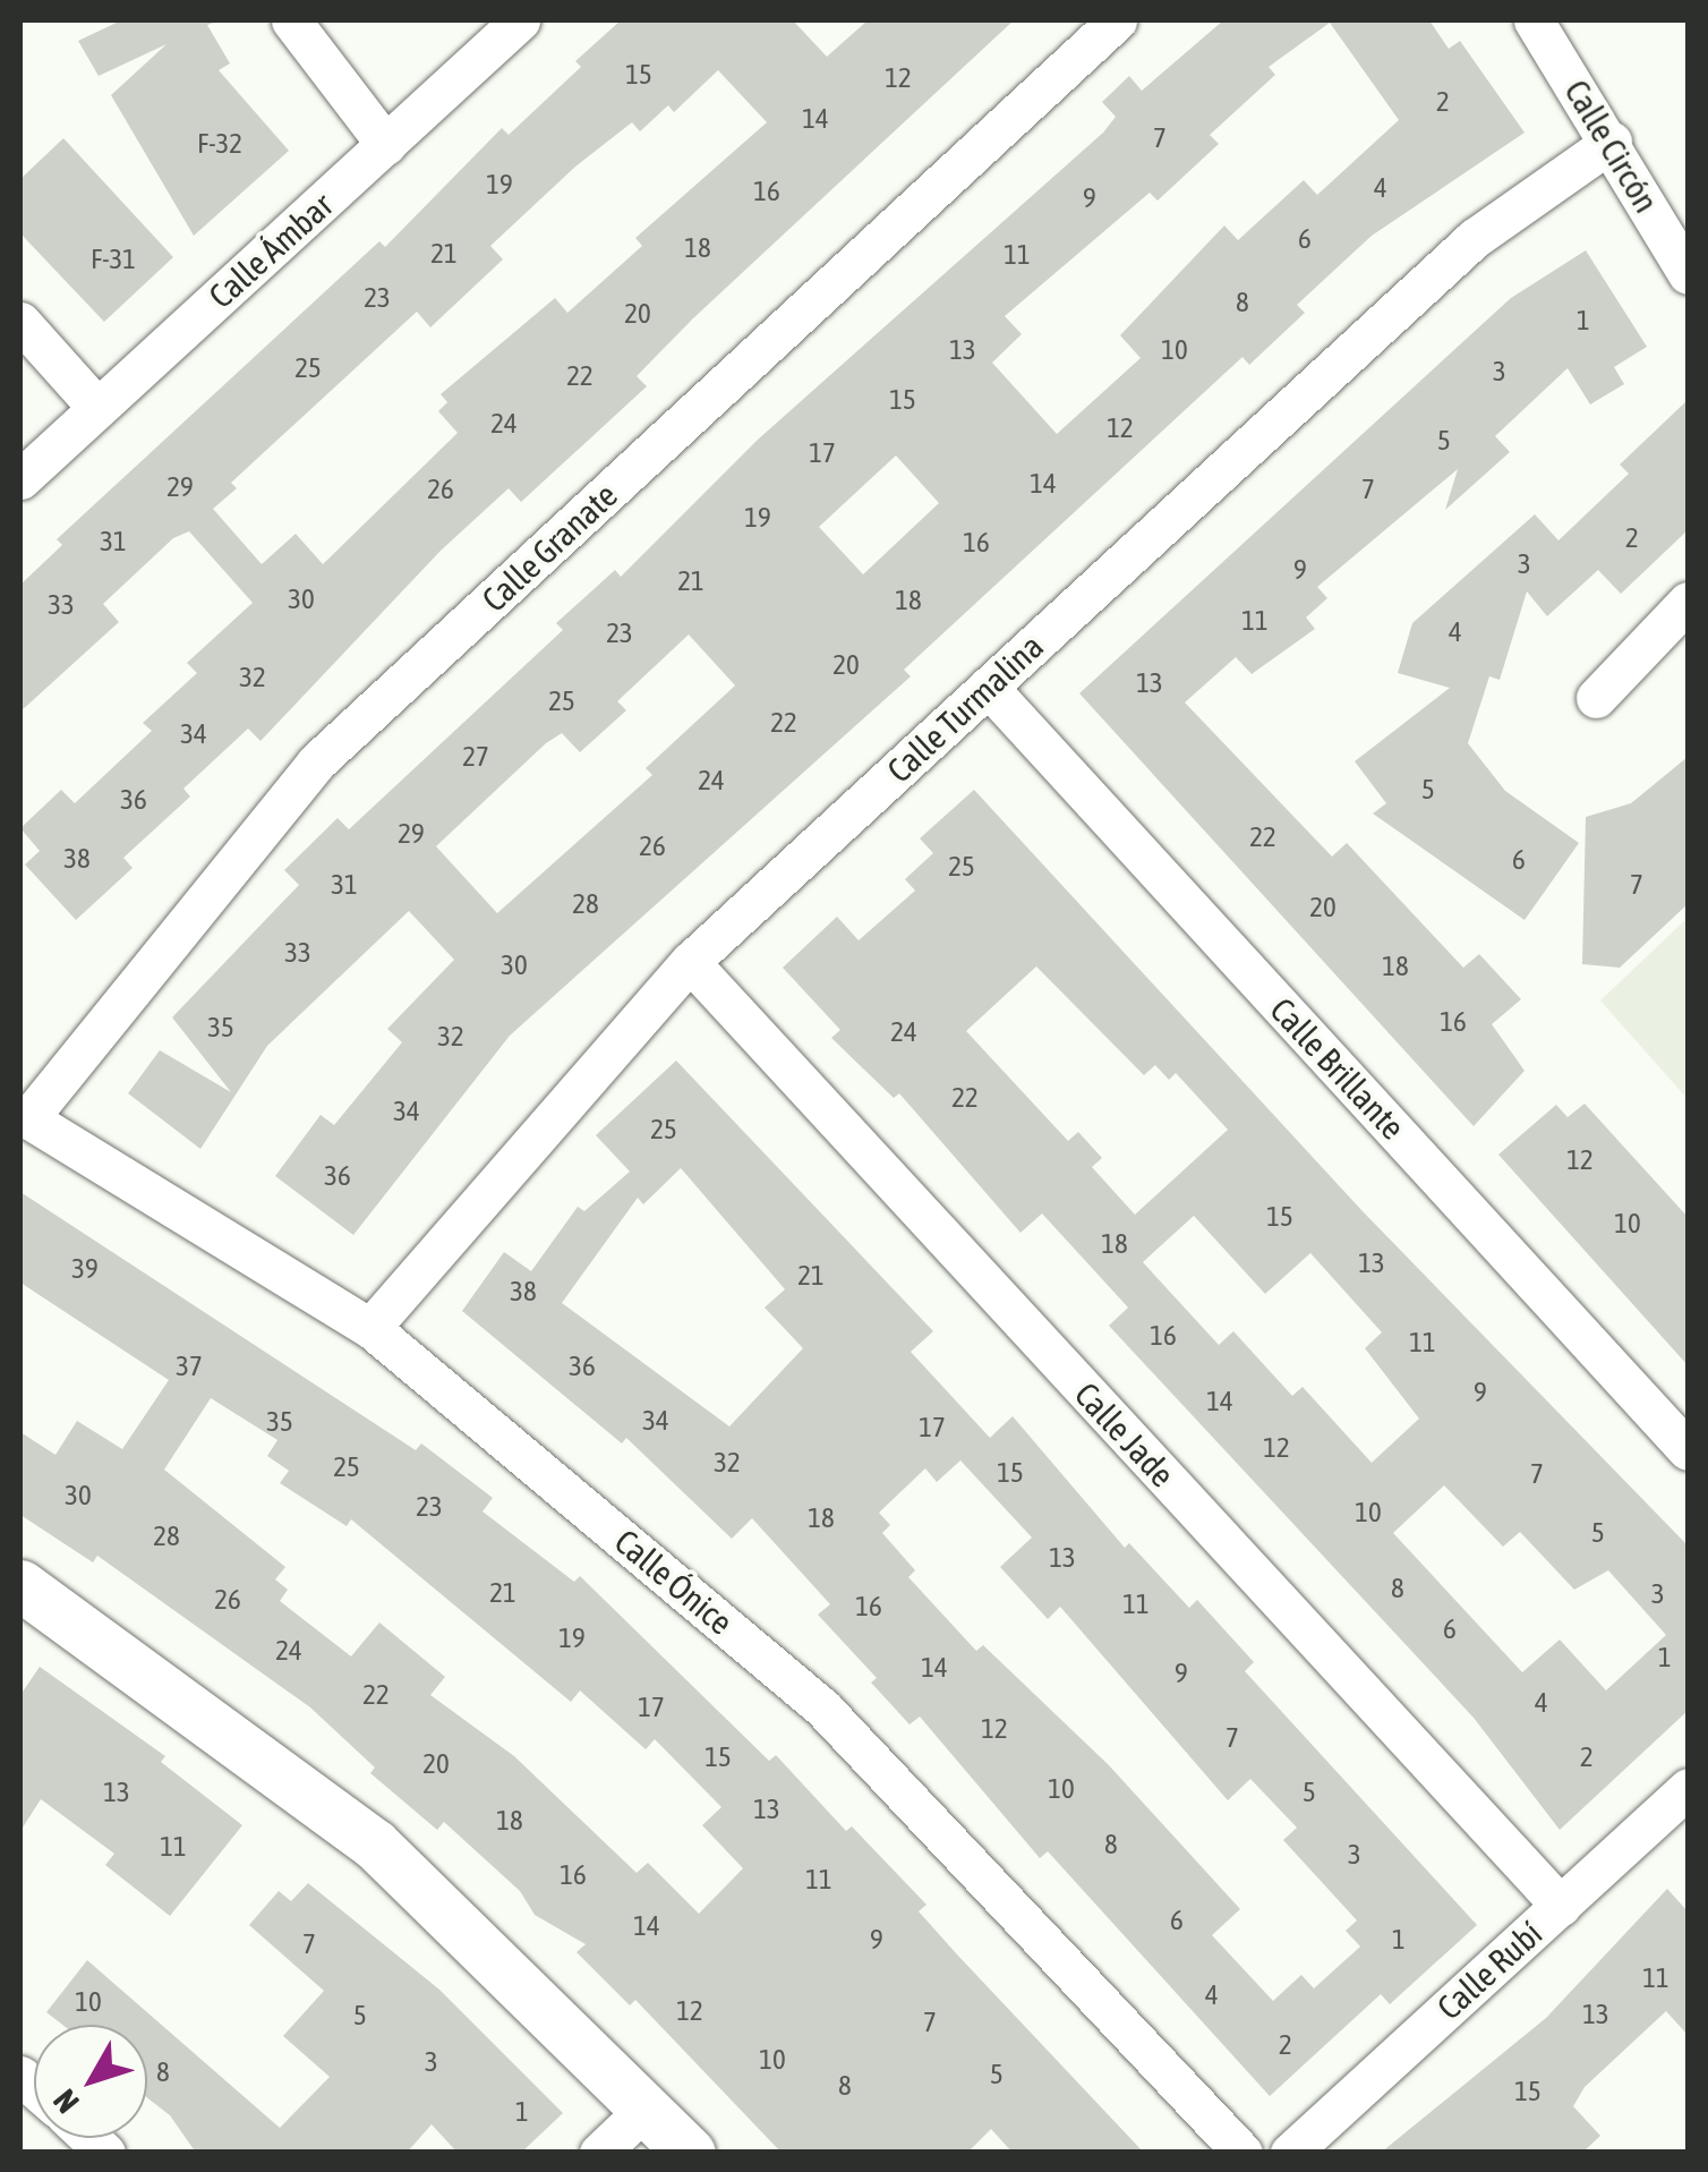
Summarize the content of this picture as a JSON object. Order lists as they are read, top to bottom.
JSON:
{
  "streets": {
    "street": [
      "Calle Circón",
      "Calle Ámbar",
      "Calle Granate",
      "Calle Turmalina",
      "Calle Brillante",
      "Calle Jade",
      "Calle Ónice",
      "Calle Rubí"
    ]
  },
  "crossings": [
    ["Calle Circón", "Calle Turmalina"],
    ["Calle Granate", "Calle Ónice"],
    ["Calle Turmalina", "Calle Brillante"],
    ["Calle Turmalina", "Calle Jade"],
    ["Calle Turmalina", "Calle Ónice"],
    ["Calle Jade", "Calle Rubí"]
  ],
  "house_numbers": [
    "15",
    "12",
    "2",
    "14",
    "7",
    "F-32",
    "19",
    "4",
    "16",
    "9",
    "6",
    "18",
    "21",
    "11",
    "F-31",
    "23",
    "8",
    "20",
    "1",
    "13",
    "10",
    "25",
    "3",
    "22",
    "15",
    "24",
    "12",
    "5",
    "17",
    "14",
    "29",
    "26",
    "7",
    "19",
    "2",
    "31",
    "16",
    "3",
    "9",
    "21",
    "30",
    "18",
    "33",
    "11",
    "4",
    "23",
    "20",
    "32",
    "13",
    "25",
    "22",
    "34",
    "27",
    "24",
    "5",
    "36",
    "29",
    "22",
    "26",
    "38",
    "6",
    "25",
    "31",
    "7",
    "28",
    "20",
    "33",
    "30",
    "18",
    "16",
    "35",
    "24",
    "32",
    "22",
    "34",
    "25",
    "12",
    "36",
    "15",
    "10",
    "18",
    "13",
    "39",
    "21",
    "38",
    "16",
    "11",
    "37",
    "36",
    "9",
    "14",
    "34",
    "35",
    "17",
    "12",
    "32",
    "25",
    "15",
    "7",
    "30",
    "23",
    "10",
    "18",
    "5",
    "28",
    "13",
    "8",
    "21",
    "3",
    "26",
    "11",
    "16",
    "6",
    "19",
    "24",
    "1",
    "14",
    "9",
    "22",
    "4",
    "17",
    "12",
    "7",
    "15",
    "2",
    "20",
    "10",
    "13",
    "5",
    "13",
    "18",
    "8",
    "11",
    "3",
    "16",
    "11",
    "6",
    "14",
    "9",
    "1",
    "7",
    "11",
    "4",
    "10",
    "12",
    "13",
    "5",
    "7",
    "2",
    "10",
    "3",
    "8",
    "5",
    "8",
    "15",
    "1"
  ],
  "north": "bottom left"
}
